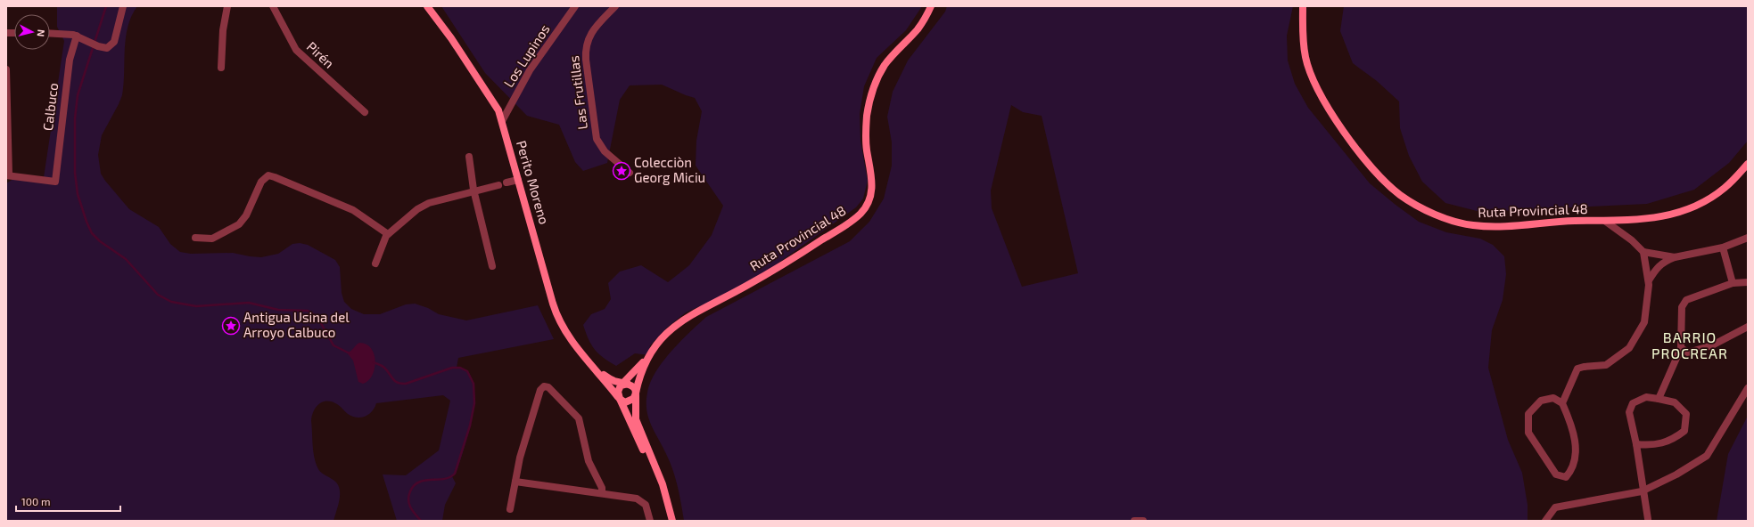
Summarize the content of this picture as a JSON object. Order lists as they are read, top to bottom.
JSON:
{
  "streets": {
    "main road": ["Perito Moreno", "Ruta Provincial 48"],
    "street": [
      "Pirén",
      "Los Lupinos",
      "Las Frutillas",
      "Calbuco"
    ]
  },
  "crossings": [
    ["Los Lupinos", "Perito Moreno"],
    ["Perito Moreno", "Ruta Provincial 48"]
  ],
  "districts": ["BARRIO PROCREAR"],
  "places": {
    "place": ["Colecciòn Georg Miciu", "Antigua Usina del Arroyo Calbuco"]
  },
  "scale_bar": "100 m",
  "north": "right"
}
